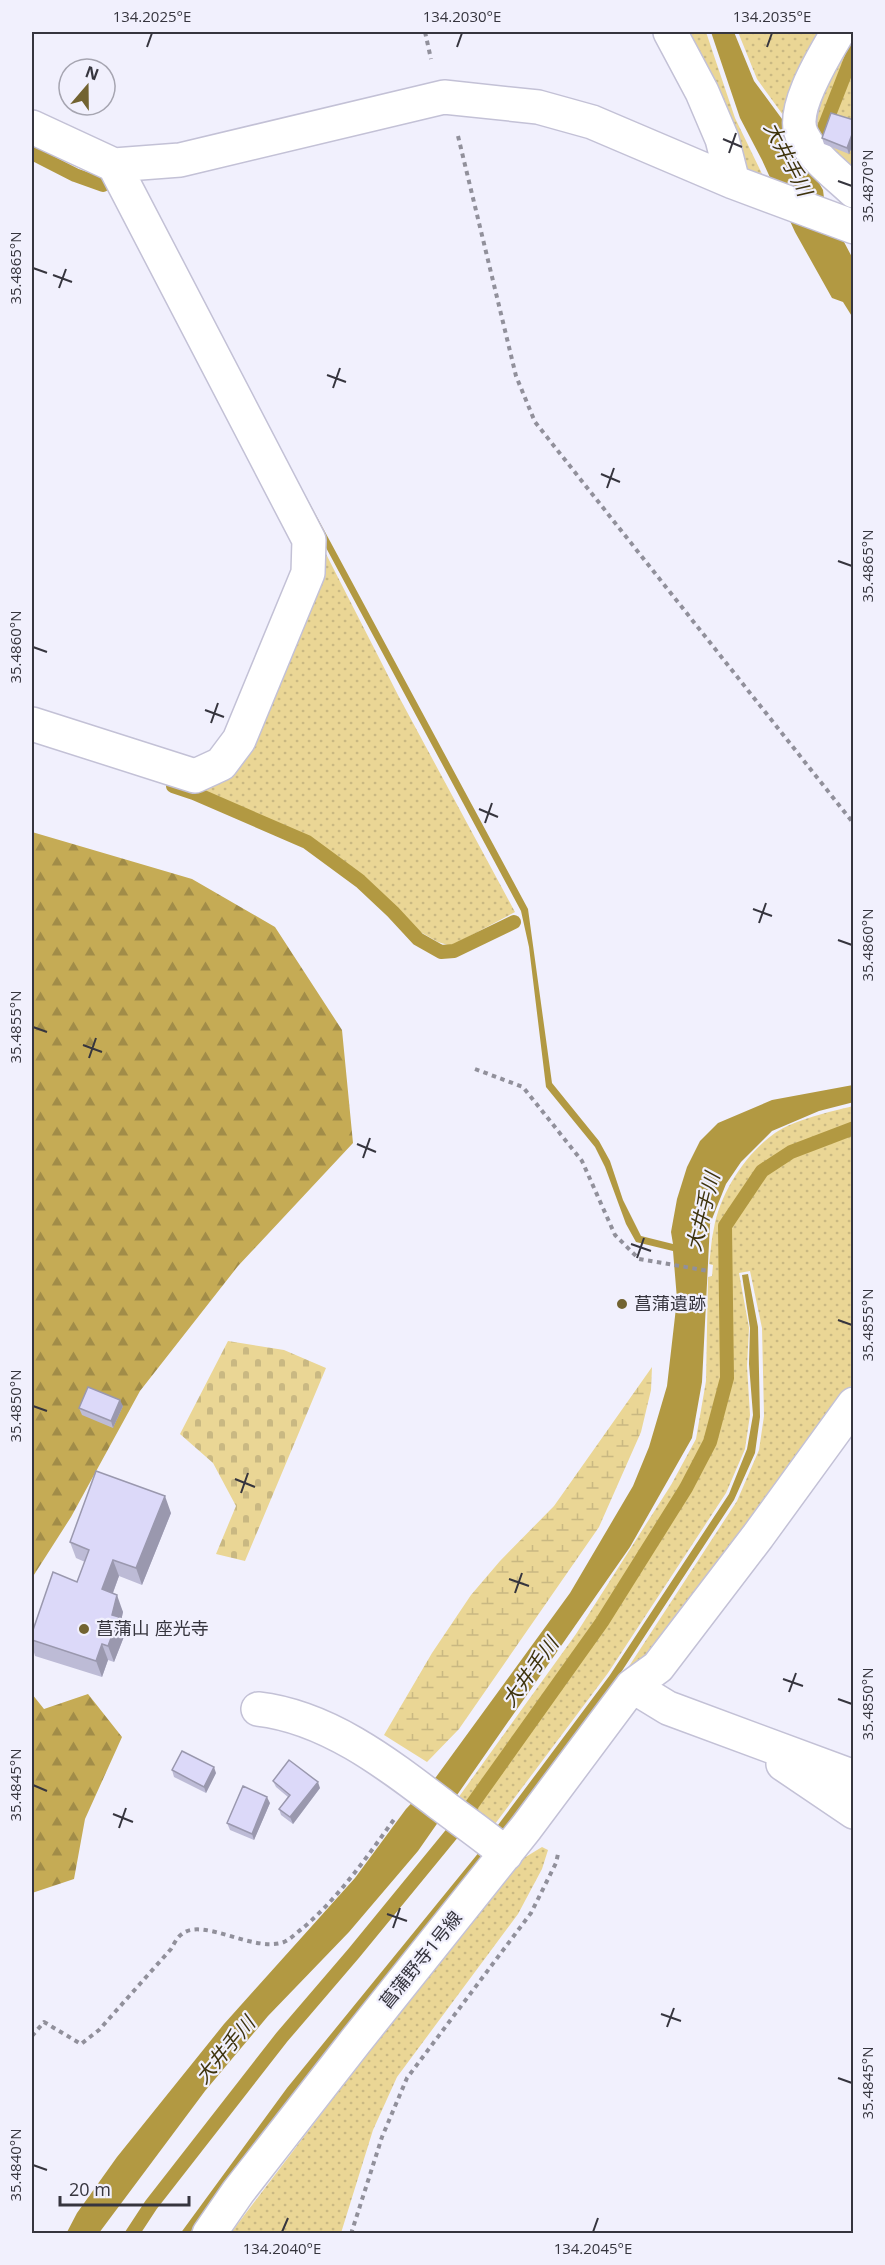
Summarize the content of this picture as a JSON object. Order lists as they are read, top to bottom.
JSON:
{
  "streets": {
    "street": ["菖蒲野寺1号線"]
  },
  "water": ["大井手川"],
  "places": ["菖蒲遺跡", "菖蒲山 座光寺"],
  "scale_bar": "20 m",
  "north": "top",
  "coordinates": [
    "134.2025°E",
    "134.2030°E",
    "134.2035°E",
    "35.4870°N",
    "35.4865°N",
    "35.4860°N",
    "35.4855°N",
    "35.4850°N",
    "35.4845°N",
    "35.4840°N",
    "134.2040°E",
    "134.2045°E"
  ]
}
